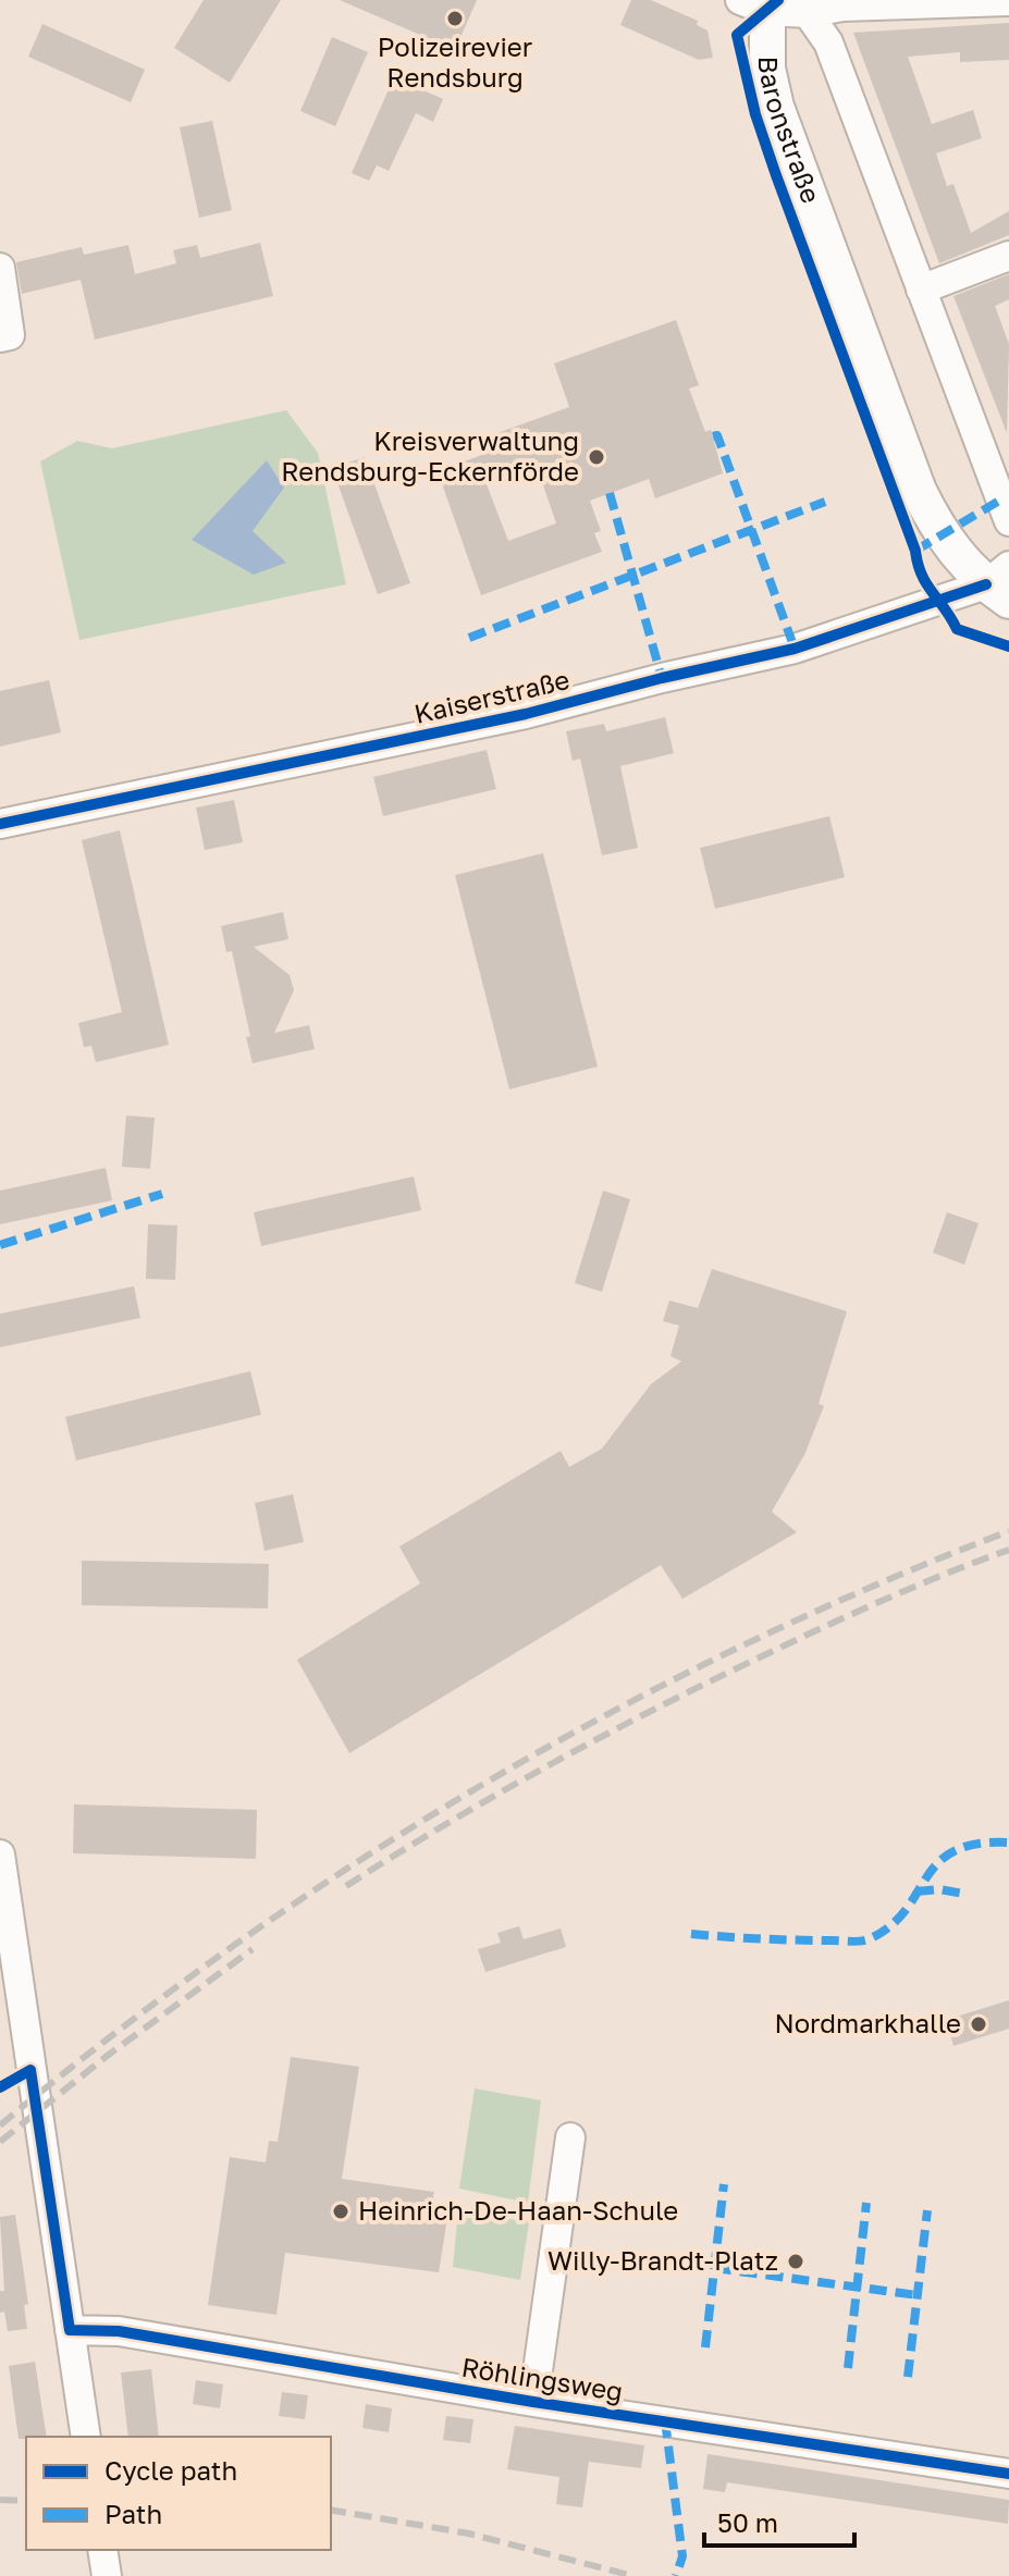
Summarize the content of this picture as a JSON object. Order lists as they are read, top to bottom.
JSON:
{
  "streets": {
    "main road": ["Baronstraße"],
    "street": ["Kaiserstraße", "Röhlingsweg"]
  },
  "crossings": [
    ["Baronstraße", "Kaiserstraße"]
  ],
  "places": [
    "Polizeirevier Rendsburg",
    "Kreisverwaltung Rendsburg-Eckernförde",
    "Nordmarkhalle",
    "Heinrich-De-Haan-Schule",
    "Willy-Brandt-Platz"
  ],
  "legend": ["Cycle path", "Path"],
  "scale_bar": "50 m"
}
